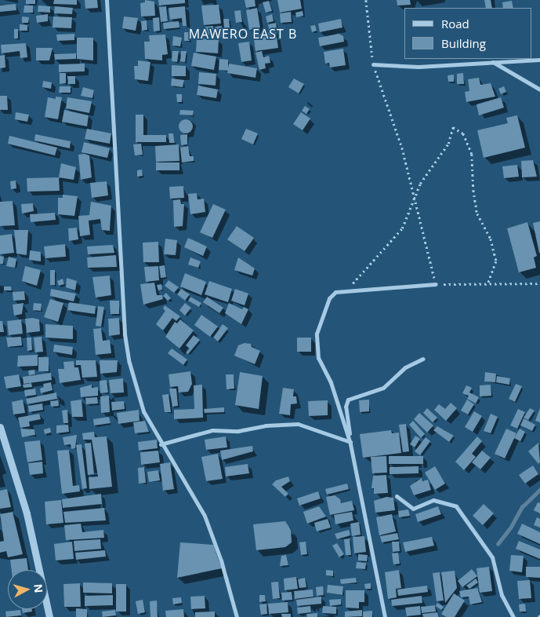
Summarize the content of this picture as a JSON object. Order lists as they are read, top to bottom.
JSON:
{
  "districts": ["MAWERO EAST B"],
  "legend": ["Road", "Building"],
  "north": "right"
}
